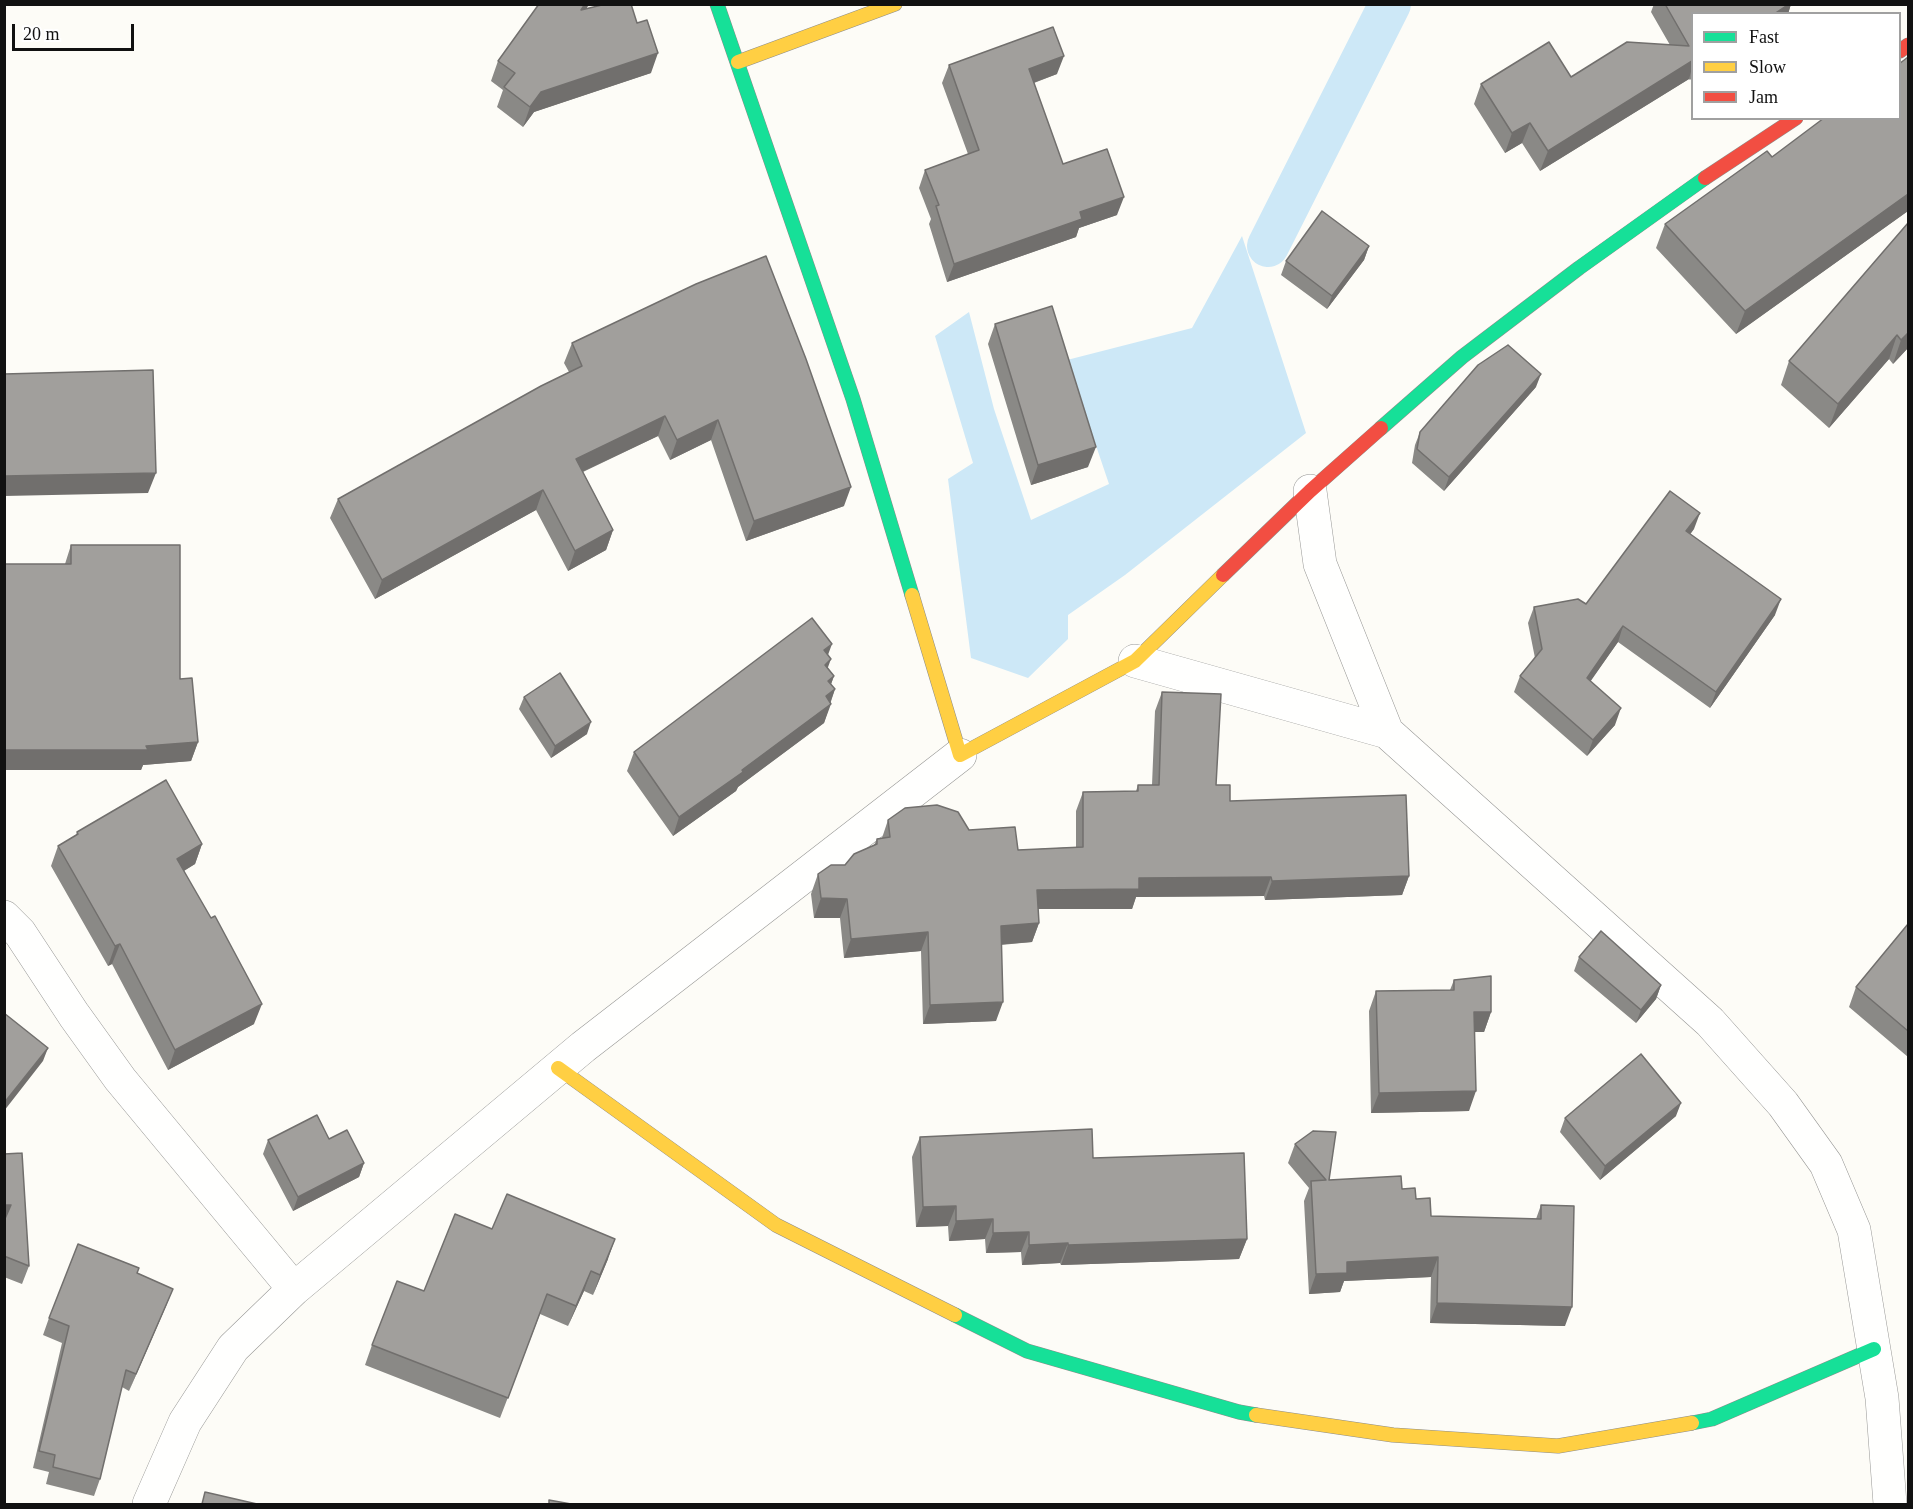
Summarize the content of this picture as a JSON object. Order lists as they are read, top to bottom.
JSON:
{
  "legend": ["Fast", "Slow", "Jam"],
  "scale_bar": "20 m"
}
